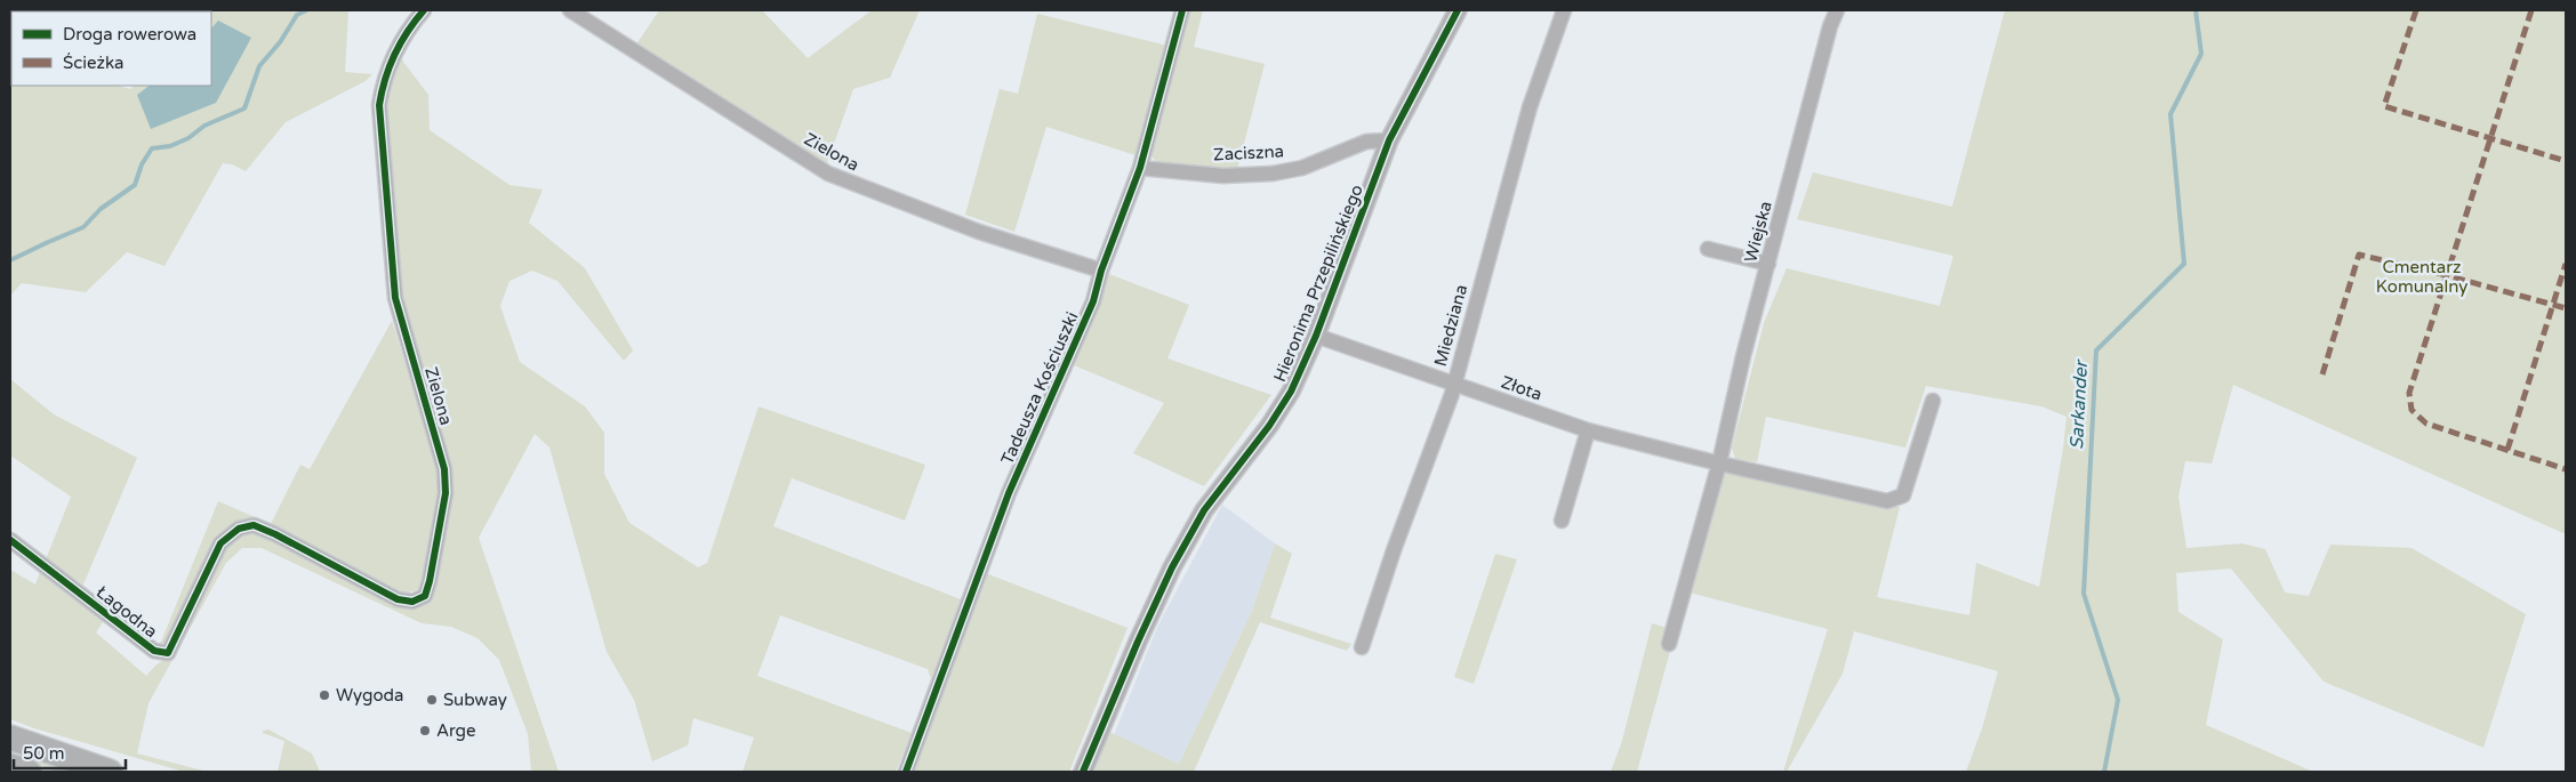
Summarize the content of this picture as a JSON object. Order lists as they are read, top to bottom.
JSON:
{
  "streets": {
    "street": [
      "Zielona",
      "Zaciszna",
      "Wiejska",
      "Hieronima Przepilińskiego",
      "Miedziana",
      "Tadeusza Kościuszki",
      "Złota",
      "Łagodna"
    ]
  },
  "crossings": [
    ["Zielona", "Tadeusza Kościuszki"],
    ["Zielona", "Łagodna"],
    ["Zaciszna", "Hieronima Przepilińskiego"],
    ["Zaciszna", "Tadeusza Kościuszki"],
    ["Wiejska", "Złota"],
    ["Hieronima Przepilińskiego", "Złota"],
    ["Miedziana", "Złota"]
  ],
  "water": ["Sarkander"],
  "parks": ["Cmentarz Komunalny"],
  "places": ["Wygoda", "Subway", "Arge"],
  "legend": ["Droga rowerowa", "Ścieżka"],
  "scale_bar": "50 m"
}
